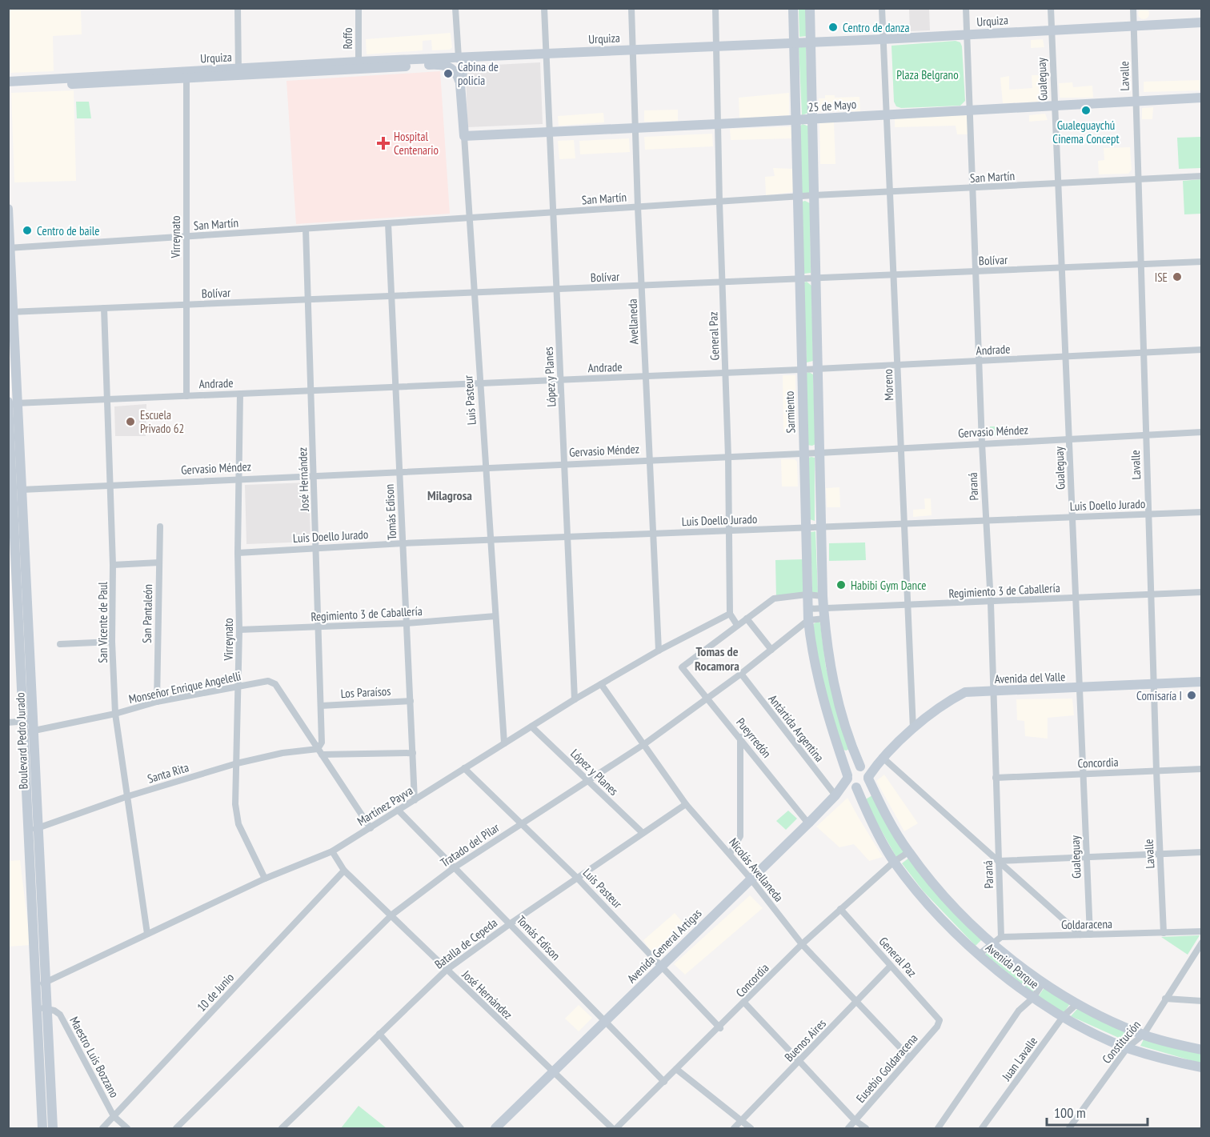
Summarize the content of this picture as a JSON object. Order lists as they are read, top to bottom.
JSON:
{
  "streets": {
    "main road": [
      "Urquiza",
      "25 de Mayo",
      "Luis Pasteur",
      "Sarmiento",
      "Avenida del Valle",
      "Boulevard Pedro Jurado",
      "Avenida General Artigas",
      "Avenida Parque"
    ],
    "street": [
      "Roffo",
      "Lavalle",
      "Gualeguay",
      "San Martín",
      "Virreynato",
      "Bolívar",
      "Avellaneda",
      "General Paz",
      "Andrade",
      "López y Planes",
      "Moreno",
      "Gervasio Méndez",
      "José Hernández",
      "Paraná",
      "Luis Doello Jurado",
      "Tomás Edison",
      "Regimiento 3 de Caballería",
      "San Pantaleón",
      "San Vicente de Paul",
      "Monseñor Enrique Angelelli",
      "Los Paraísos",
      "Antártida Argentina",
      "Pueyrredón",
      "Concordia",
      "Santa Rita",
      "Martínez Payva",
      "Tratado del Pilar",
      "Nicolás Avellaneda",
      "Goldaracena",
      "Batalla de Cepeda",
      "10 de Junio",
      "Buenos Aires",
      "Constitución",
      "Maestro Luis Bozzano",
      "Juan Lavalle",
      "Eusebio Goldaracena"
    ]
  },
  "crossings": [
    ["Urquiza", "Roffo"],
    ["Urquiza", "Lavalle"],
    ["Urquiza", "Gualeguay"],
    ["Urquiza", "Virreynato"],
    ["Urquiza", "Avellaneda"],
    ["Urquiza", "General Paz"],
    ["Urquiza", "López y Planes"],
    ["Urquiza", "Moreno"],
    ["Urquiza", "Luis Pasteur"],
    ["Urquiza", "Sarmiento"],
    ["Urquiza", "Paraná"],
    ["Lavalle", "25 de Mayo"],
    ["Lavalle", "San Martín"],
    ["Lavalle", "Bolívar"],
    ["Lavalle", "Andrade"],
    ["Lavalle", "Gervasio Méndez"],
    ["Lavalle", "Luis Doello Jurado"],
    ["Lavalle", "Regimiento 3 de Caballería"],
    ["Lavalle", "Avenida del Valle"],
    ["Lavalle", "Concordia"],
    ["Lavalle", "Goldaracena"],
    ["Gualeguay", "25 de Mayo"],
    ["Gualeguay", "San Martín"],
    ["Gualeguay", "Bolívar"],
    ["Gualeguay", "Andrade"],
    ["Gualeguay", "Gervasio Méndez"],
    ["Gualeguay", "Luis Doello Jurado"],
    ["Gualeguay", "Regimiento 3 de Caballería"],
    ["Gualeguay", "Avenida del Valle"],
    ["Gualeguay", "Concordia"],
    ["Gualeguay", "Goldaracena"],
    ["25 de Mayo", "Avellaneda"],
    ["25 de Mayo", "General Paz"],
    ["25 de Mayo", "López y Planes"],
    ["25 de Mayo", "Moreno"],
    ["25 de Mayo", "Luis Pasteur"],
    ["25 de Mayo", "Sarmiento"],
    ["25 de Mayo", "Paraná"],
    ["San Martín", "Virreynato"],
    ["San Martín", "Avellaneda"],
    ["San Martín", "General Paz"],
    ["San Martín", "López y Planes"],
    ["San Martín", "Moreno"],
    ["San Martín", "Luis Pasteur"],
    ["San Martín", "Sarmiento"],
    ["San Martín", "José Hernández"],
    ["San Martín", "Paraná"],
    ["San Martín", "Tomás Edison"],
    ["San Martín", "Boulevard Pedro Jurado"],
    ["Virreynato", "Bolívar"],
    ["Virreynato", "Andrade"],
    ["Virreynato", "Gervasio Méndez"],
    ["Virreynato", "Luis Doello Jurado"],
    ["Virreynato", "Regimiento 3 de Caballería"],
    ["Virreynato", "Monseñor Enrique Angelelli"],
    ["Virreynato", "Santa Rita"],
    ["Virreynato", "Martínez Payva"],
    ["Bolívar", "Avellaneda"],
    ["Bolívar", "General Paz"],
    ["Bolívar", "López y Planes"],
    ["Bolívar", "Moreno"],
    ["Bolívar", "Luis Pasteur"],
    ["Bolívar", "Sarmiento"],
    ["Bolívar", "José Hernández"],
    ["Bolívar", "Paraná"],
    ["Bolívar", "Tomás Edison"],
    ["Bolívar", "San Vicente de Paul"],
    ["Bolívar", "Boulevard Pedro Jurado"],
    ["Avellaneda", "Andrade"],
    ["Avellaneda", "Gervasio Méndez"],
    ["Avellaneda", "Luis Doello Jurado"],
    ["Avellaneda", "Martínez Payva"],
    ["General Paz", "Andrade"],
    ["General Paz", "Gervasio Méndez"],
    ["General Paz", "Luis Doello Jurado"],
    ["General Paz", "Concordia"],
    ["General Paz", "Martínez Payva"],
    ["General Paz", "Buenos Aires"],
    ["General Paz", "Eusebio Goldaracena"],
    ["Andrade", "López y Planes"],
    ["Andrade", "Moreno"],
    ["Andrade", "Luis Pasteur"],
    ["Andrade", "Sarmiento"],
    ["Andrade", "José Hernández"],
    ["Andrade", "Paraná"],
    ["Andrade", "Tomás Edison"],
    ["Andrade", "San Vicente de Paul"],
    ["Andrade", "Boulevard Pedro Jurado"],
    ["López y Planes", "Gervasio Méndez"],
    ["López y Planes", "Luis Doello Jurado"],
    ["López y Planes", "Martínez Payva"],
    ["López y Planes", "Tratado del Pilar"],
    ["López y Planes", "Batalla de Cepeda"],
    ["Moreno", "Gervasio Méndez"],
    ["Moreno", "Luis Doello Jurado"],
    ["Moreno", "Regimiento 3 de Caballería"],
    ["Moreno", "Avenida del Valle"],
    ["Luis Pasteur", "Gervasio Méndez"],
    ["Luis Pasteur", "Luis Doello Jurado"],
    ["Luis Pasteur", "Regimiento 3 de Caballería"],
    ["Luis Pasteur", "Concordia"],
    ["Luis Pasteur", "Martínez Payva"],
    ["Luis Pasteur", "Tratado del Pilar"],
    ["Luis Pasteur", "Batalla de Cepeda"],
    ["Luis Pasteur", "Avenida General Artigas"],
    ["Sarmiento", "Gervasio Méndez"],
    ["Sarmiento", "Luis Doello Jurado"],
    ["Sarmiento", "Regimiento 3 de Caballería"],
    ["Sarmiento", "Tratado del Pilar"],
    ["Sarmiento", "Avenida General Artigas"],
    ["Sarmiento", "Avenida Parque"],
    ["Gervasio Méndez", "José Hernández"],
    ["Gervasio Méndez", "Paraná"],
    ["Gervasio Méndez", "Tomás Edison"],
    ["Gervasio Méndez", "San Vicente de Paul"],
    ["Gervasio Méndez", "Boulevard Pedro Jurado"],
    ["José Hernández", "Luis Doello Jurado"],
    ["José Hernández", "Regimiento 3 de Caballería"],
    ["José Hernández", "Monseñor Enrique Angelelli"],
    ["José Hernández", "Los Paraísos"],
    ["José Hernández", "Santa Rita"],
    ["José Hernández", "Martínez Payva"],
    ["José Hernández", "Tratado del Pilar"],
    ["José Hernández", "Batalla de Cepeda"],
    ["José Hernández", "Avenida General Artigas"],
    ["José Hernández", "10 de Junio"],
    ["Paraná", "Luis Doello Jurado"],
    ["Paraná", "Regimiento 3 de Caballería"],
    ["Paraná", "Avenida del Valle"],
    ["Paraná", "Concordia"],
    ["Paraná", "Goldaracena"],
    ["Luis Doello Jurado", "Tomás Edison"],
    ["Tomás Edison", "Regimiento 3 de Caballería"],
    ["Tomás Edison", "Los Paraísos"],
    ["Tomás Edison", "Concordia"],
    ["Tomás Edison", "Santa Rita"],
    ["Tomás Edison", "Martínez Payva"],
    ["Tomás Edison", "Tratado del Pilar"],
    ["Tomás Edison", "Batalla de Cepeda"],
    ["Tomás Edison", "Avenida General Artigas"],
    ["San Pantaleón", "Monseñor Enrique Angelelli"],
    ["San Vicente de Paul", "Monseñor Enrique Angelelli"],
    ["San Vicente de Paul", "Santa Rita"],
    ["San Vicente de Paul", "Martínez Payva"],
    ["Monseñor Enrique Angelelli", "Boulevard Pedro Jurado"],
    ["Monseñor Enrique Angelelli", "Santa Rita"],
    ["Antártida Argentina", "Tratado del Pilar"],
    ["Antártida Argentina", "Avenida General Artigas"],
    ["Pueyrredón", "Tratado del Pilar"],
    ["Pueyrredón", "Avenida General Artigas"],
    ["Boulevard Pedro Jurado", "Santa Rita"],
    ["Boulevard Pedro Jurado", "Martínez Payva"],
    ["Boulevard Pedro Jurado", "Maestro Luis Bozzano"],
    ["Concordia", "Nicolás Avellaneda"],
    ["Concordia", "Avenida Parque"],
    ["Martínez Payva", "Nicolás Avellaneda"],
    ["Tratado del Pilar", "Nicolás Avellaneda"],
    ["Nicolás Avellaneda", "Batalla de Cepeda"],
    ["Nicolás Avellaneda", "Avenida General Artigas"],
    ["Nicolás Avellaneda", "Buenos Aires"],
    ["Nicolás Avellaneda", "Eusebio Goldaracena"],
    ["Goldaracena", "Avenida Parque"],
    ["Avenida General Artigas", "Avenida Parque"],
    ["Avenida Parque", "Constitución"],
    ["Avenida Parque", "Juan Lavalle"],
    ["10 de Junio", "Maestro Luis Bozzano"]
  ],
  "districts": ["Milagrosa", "Tomas de Rocamora"],
  "parks": ["Plaza Belgrano"],
  "places": {
    "other": [
      "Centro de danza",
      "Cabina de policia",
      "Gualeguaychú Cinema Concept",
      "Centro de baile",
      "ISE",
      "Escuela Privado 62",
      "Habibi Gym Dance",
      "Comisaría I"
    ],
    "health": ["Hospital Centenario"]
  },
  "scale_bar": "100 m"
}
